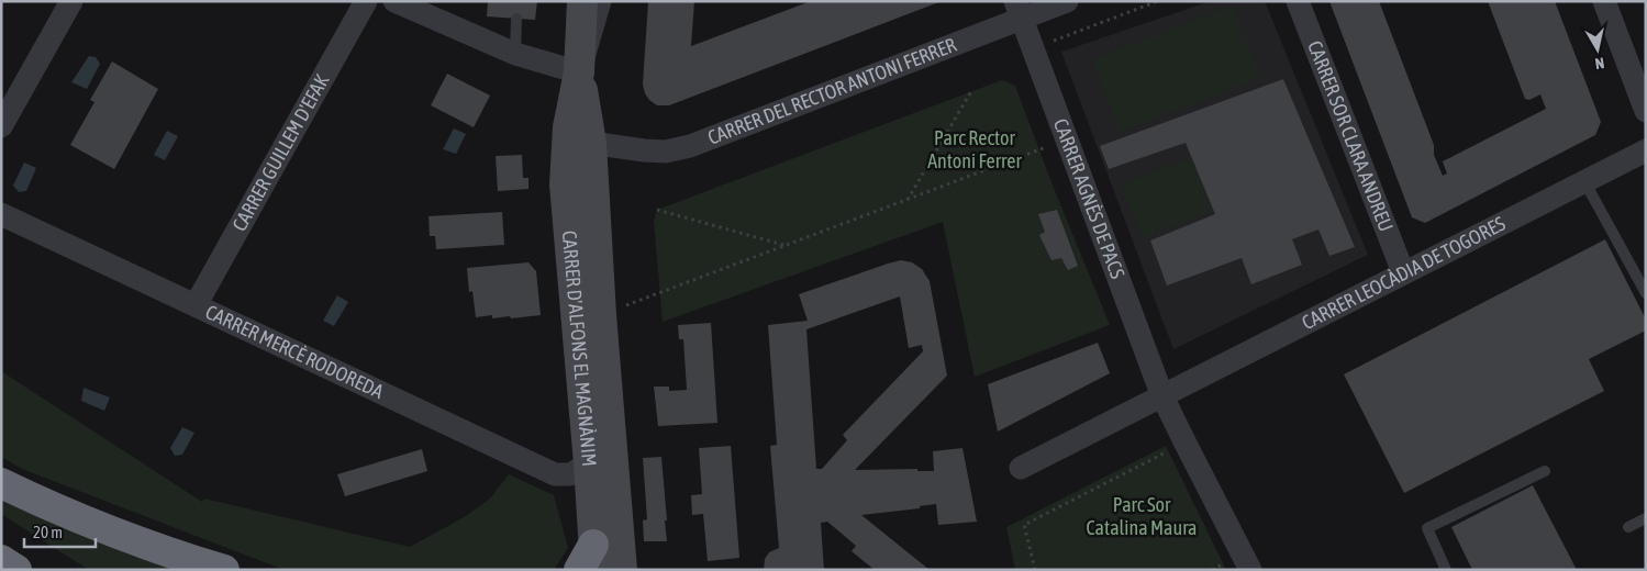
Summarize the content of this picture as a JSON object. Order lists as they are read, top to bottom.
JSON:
{
  "streets": {
    "main road": ["CARRER D'ALFONS EL MAGNÀNIM"],
    "street": [
      "CARRER DEL RECTOR ANTONI FERRER",
      "CARRER SOR CLARA ANDREU",
      "CARRER GUILLEM D'EFAK",
      "CARRER AGNÈS DE PACS",
      "CARRER LEOCÀDIA DE TOGORES",
      "CARRER MERCÈ RODOREDA"
    ]
  },
  "crossings": [
    ["CARRER DEL RECTOR ANTONI FERRER", "CARRER AGNÈS DE PACS"],
    ["CARRER DEL RECTOR ANTONI FERRER", "CARRER D'ALFONS EL MAGNÀNIM"],
    ["CARRER SOR CLARA ANDREU", "CARRER LEOCÀDIA DE TOGORES"],
    ["CARRER GUILLEM D'EFAK", "CARRER MERCÈ RODOREDA"],
    ["CARRER AGNÈS DE PACS", "CARRER LEOCÀDIA DE TOGORES"],
    ["CARRER D'ALFONS EL MAGNÀNIM", "CARRER MERCÈ RODOREDA"]
  ],
  "parks": ["Parc Rector Antoni Ferrer", "Parc Sor Catalina Maura"],
  "scale_bar": "20 m",
  "north": "bottom"
}
